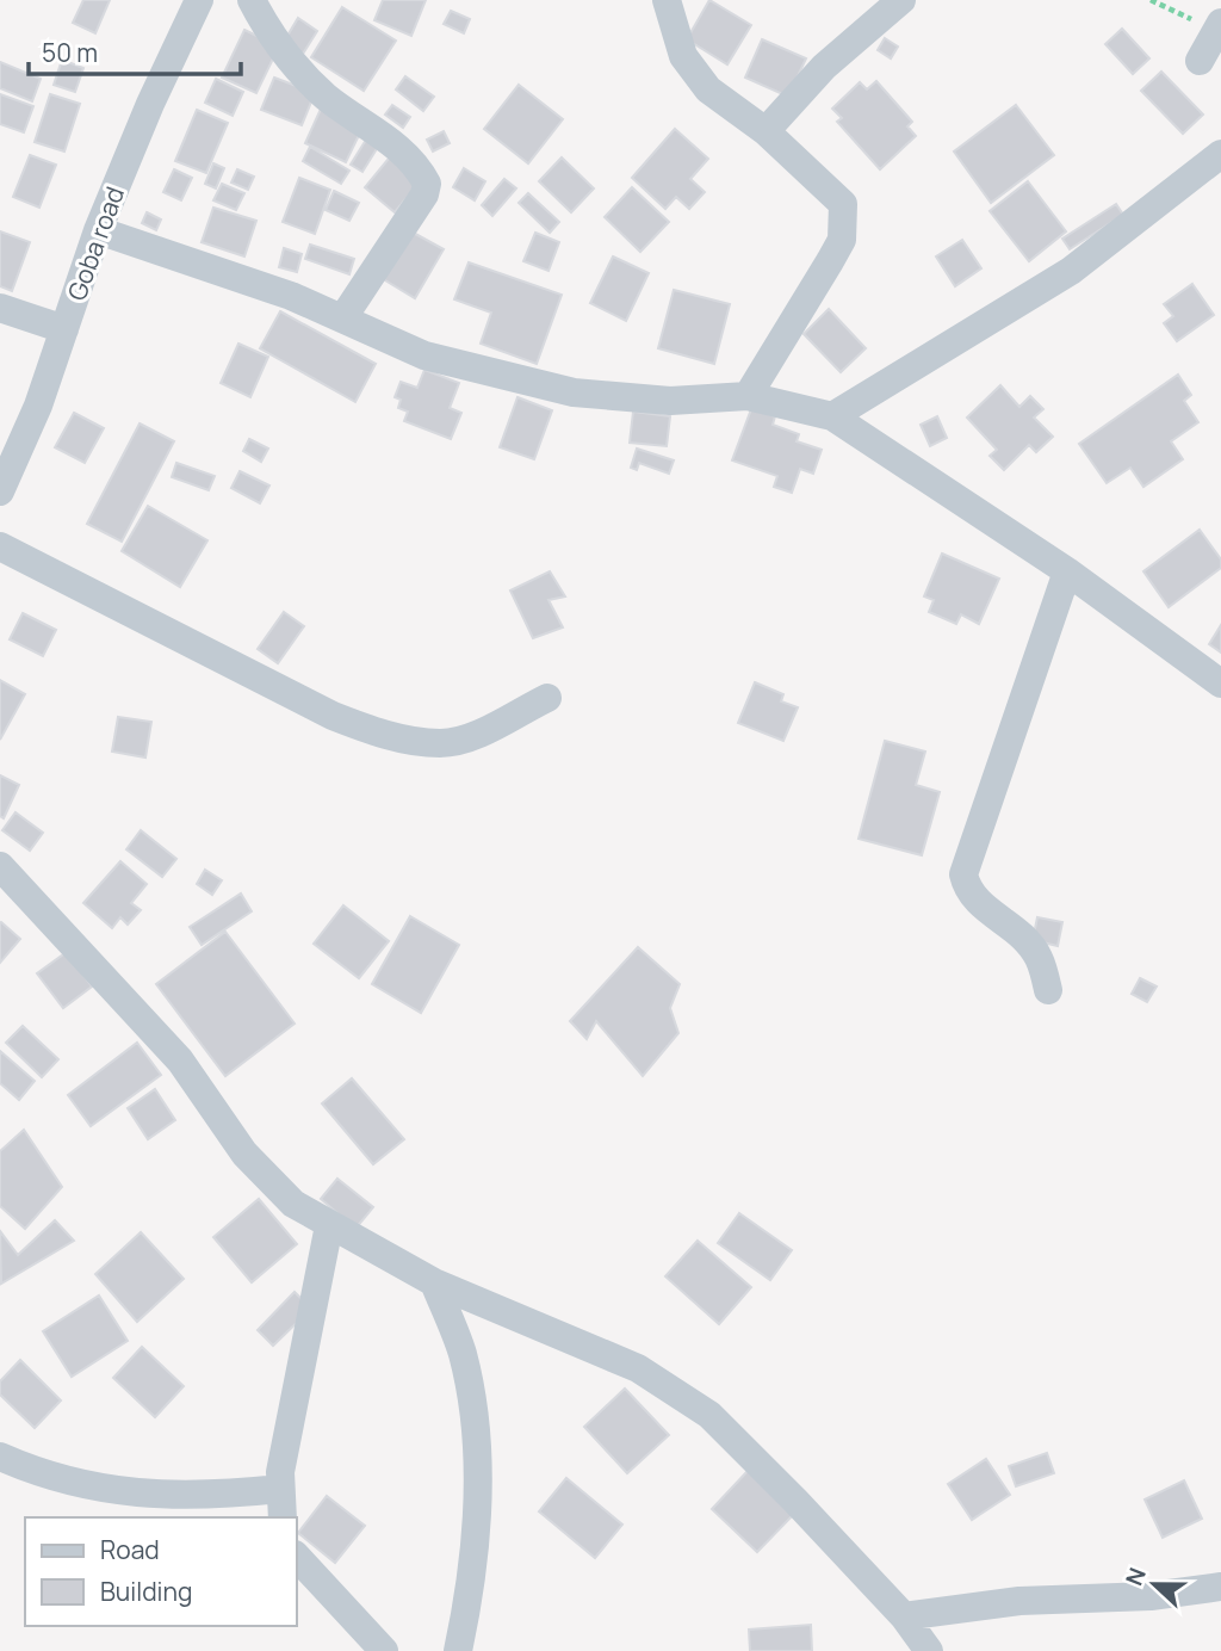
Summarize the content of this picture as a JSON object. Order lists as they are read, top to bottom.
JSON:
{
  "streets": {
    "street": ["Goba road"]
  },
  "legend": ["Road", "Building"],
  "scale_bar": "50 m",
  "north": "left"
}
